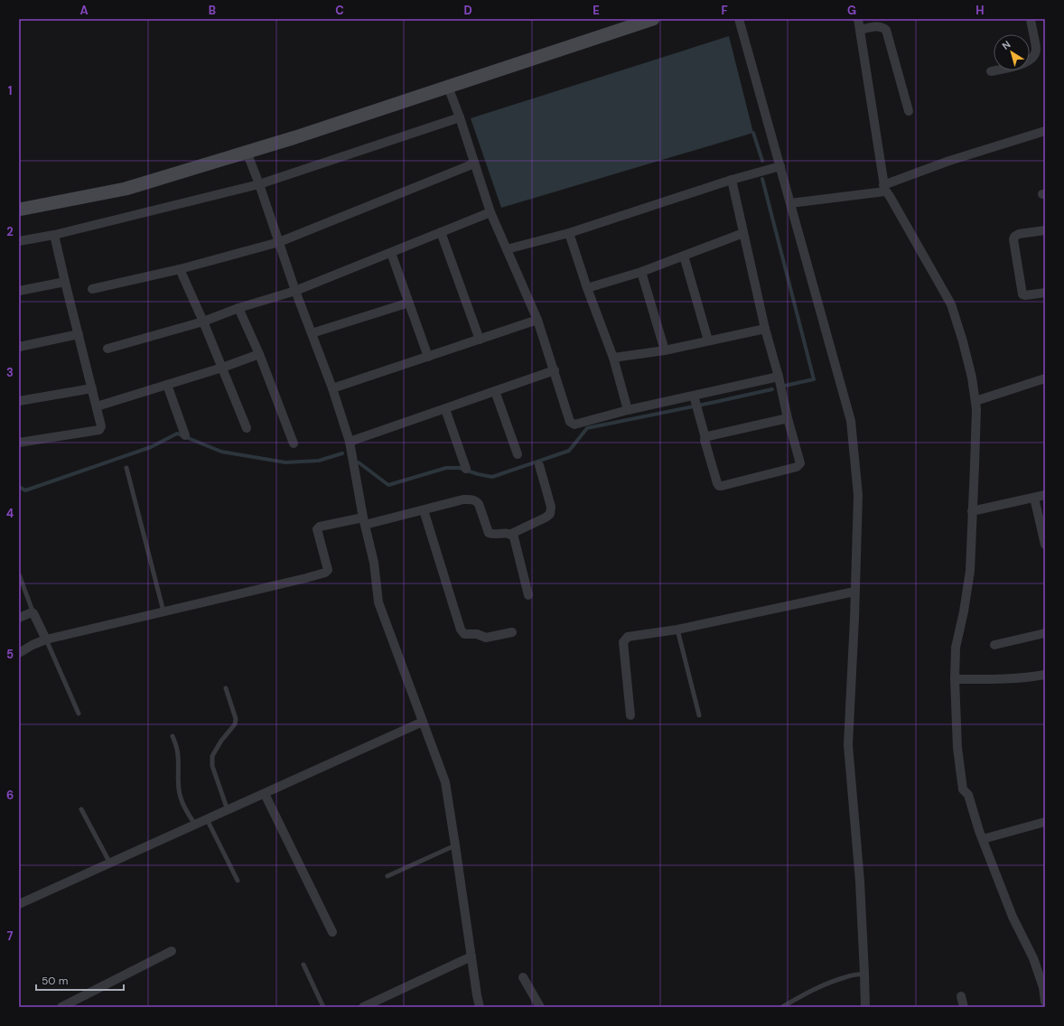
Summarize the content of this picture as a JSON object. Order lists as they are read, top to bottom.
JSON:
{
  "scale_bar": "50 m",
  "north": "top left",
  "grid": {
    "columns": [
      "A",
      "B",
      "C",
      "D",
      "E",
      "F",
      "G",
      "H"
    ],
    "rows": [
      "1",
      "2",
      "3",
      "4",
      "5",
      "6",
      "7"
    ]
  }
}
